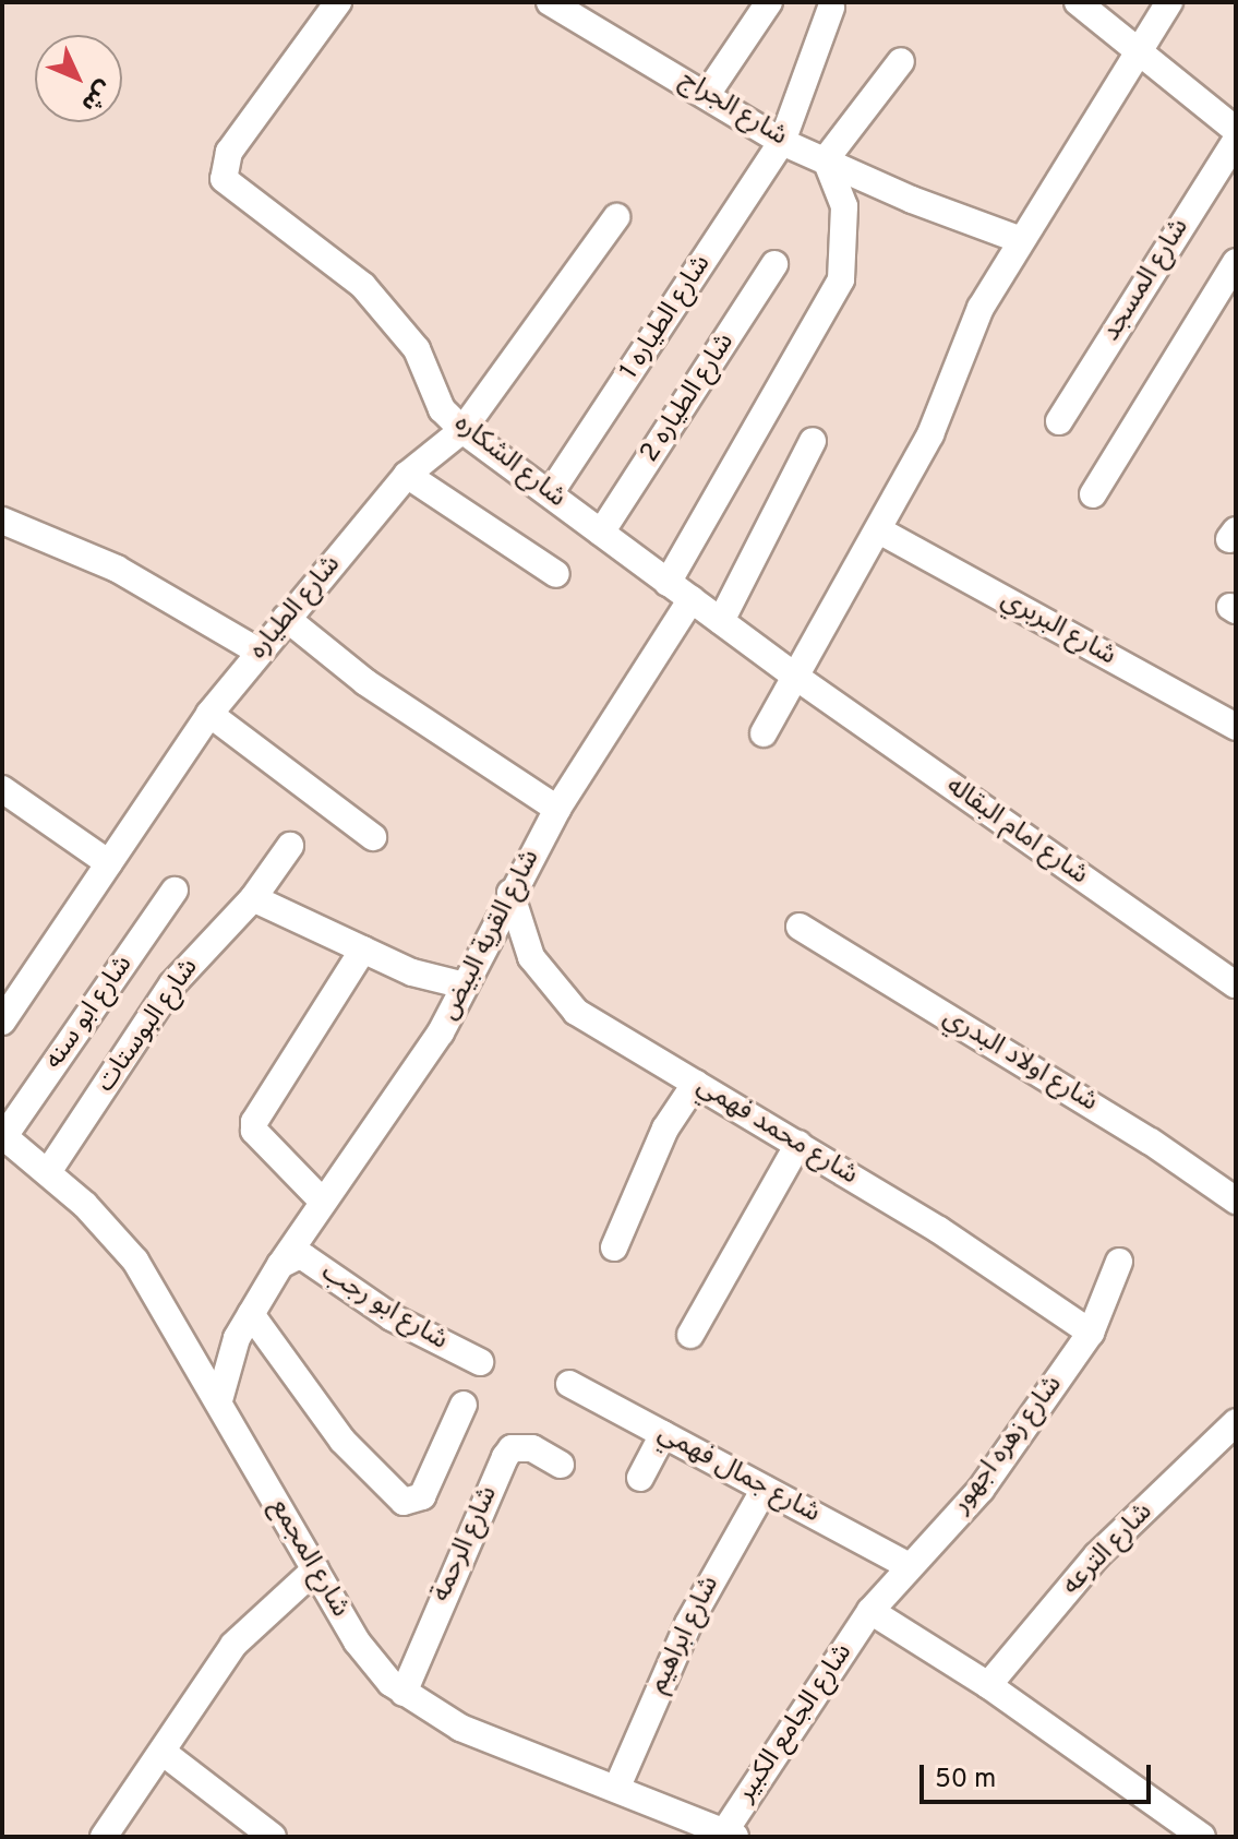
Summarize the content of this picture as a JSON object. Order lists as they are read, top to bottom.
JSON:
{
  "streets": {
    "street": [
      "شارع الجراج",
      "شارع المسجد",
      "شارع الطياره 1",
      "شارع الطياره 2",
      "شارع الشكاره",
      "شارع الطياره",
      "شارع البربري",
      "شارع امام البقاله",
      "شارع القرية البيض",
      "شارع ابو سنه",
      "شارع البوستات",
      "شارع اولاد البدري",
      "شارع محمد فهمي",
      "شارع ابو رجب",
      "شارع زهره اجهور",
      "شارع جمال فهمي",
      "شارع الرحمة",
      "شارع الترعه",
      "شارع المجمع",
      "شارع ابراهيم",
      "شارع الجامع الكبير"
    ]
  },
  "crossings": [
    ["شارع الجراج", "شارع الطياره 1"],
    ["شارع الطياره 1", "شارع الشكاره"],
    ["شارع الطياره 2", "شارع الشكاره"],
    ["شارع الشكاره", "شارع الطياره"],
    ["شارع الشكاره", "شارع امام البقاله"],
    ["شارع الشكاره", "شارع القرية البيض"],
    ["شارع القرية البيض", "شارع محمد فهمي"],
    ["شارع القرية البيض", "شارع ابو رجب"],
    ["شارع ابو سنه", "شارع المجمع"],
    ["شارع البوستات", "شارع المجمع"],
    ["شارع محمد فهمي", "شارع زهره اجهور"],
    ["شارع زهره اجهور", "شارع جمال فهمي"],
    ["شارع زهره اجهور", "شارع الجامع الكبير"],
    ["شارع جمال فهمي", "شارع ابراهيم"],
    ["شارع الرحمة", "شارع المجمع"],
    ["شارع المجمع", "شارع ابراهيم"],
    ["شارع المجمع", "شارع الجامع الكبير"]
  ],
  "scale_bar": "50 m",
  "north": "bottom right"
}
